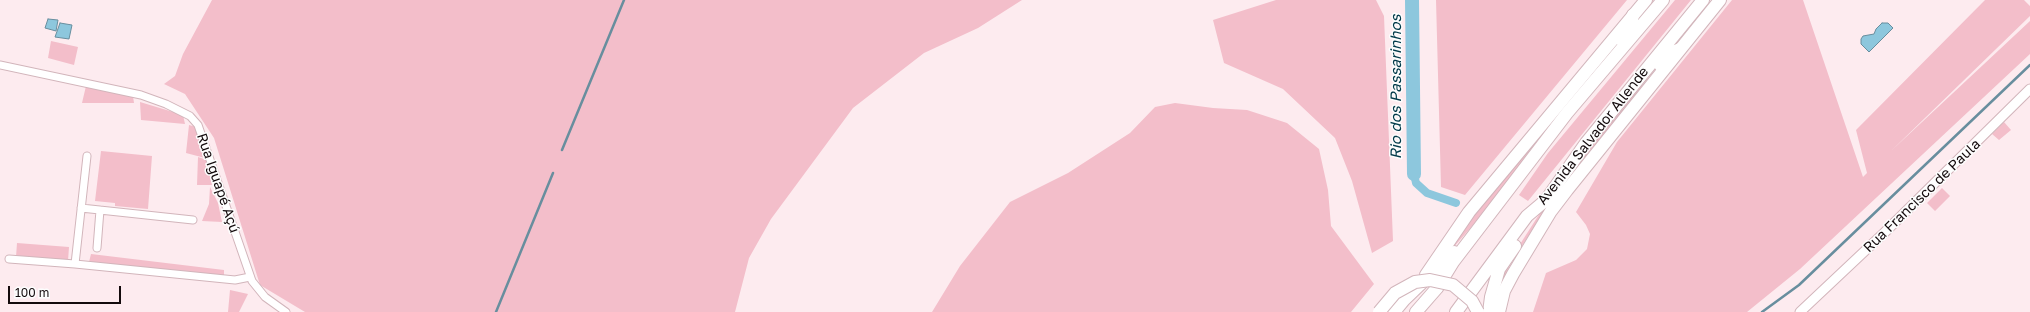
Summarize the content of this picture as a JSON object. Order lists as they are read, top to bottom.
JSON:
{
  "streets": {
    "main road": ["Avenida Salvador Allende"],
    "street": ["Rua Iguapé Açú", "Rua Francisco de Paula"]
  },
  "water": ["Rio dos Passarinhos"],
  "scale_bar": "100 m"
}
